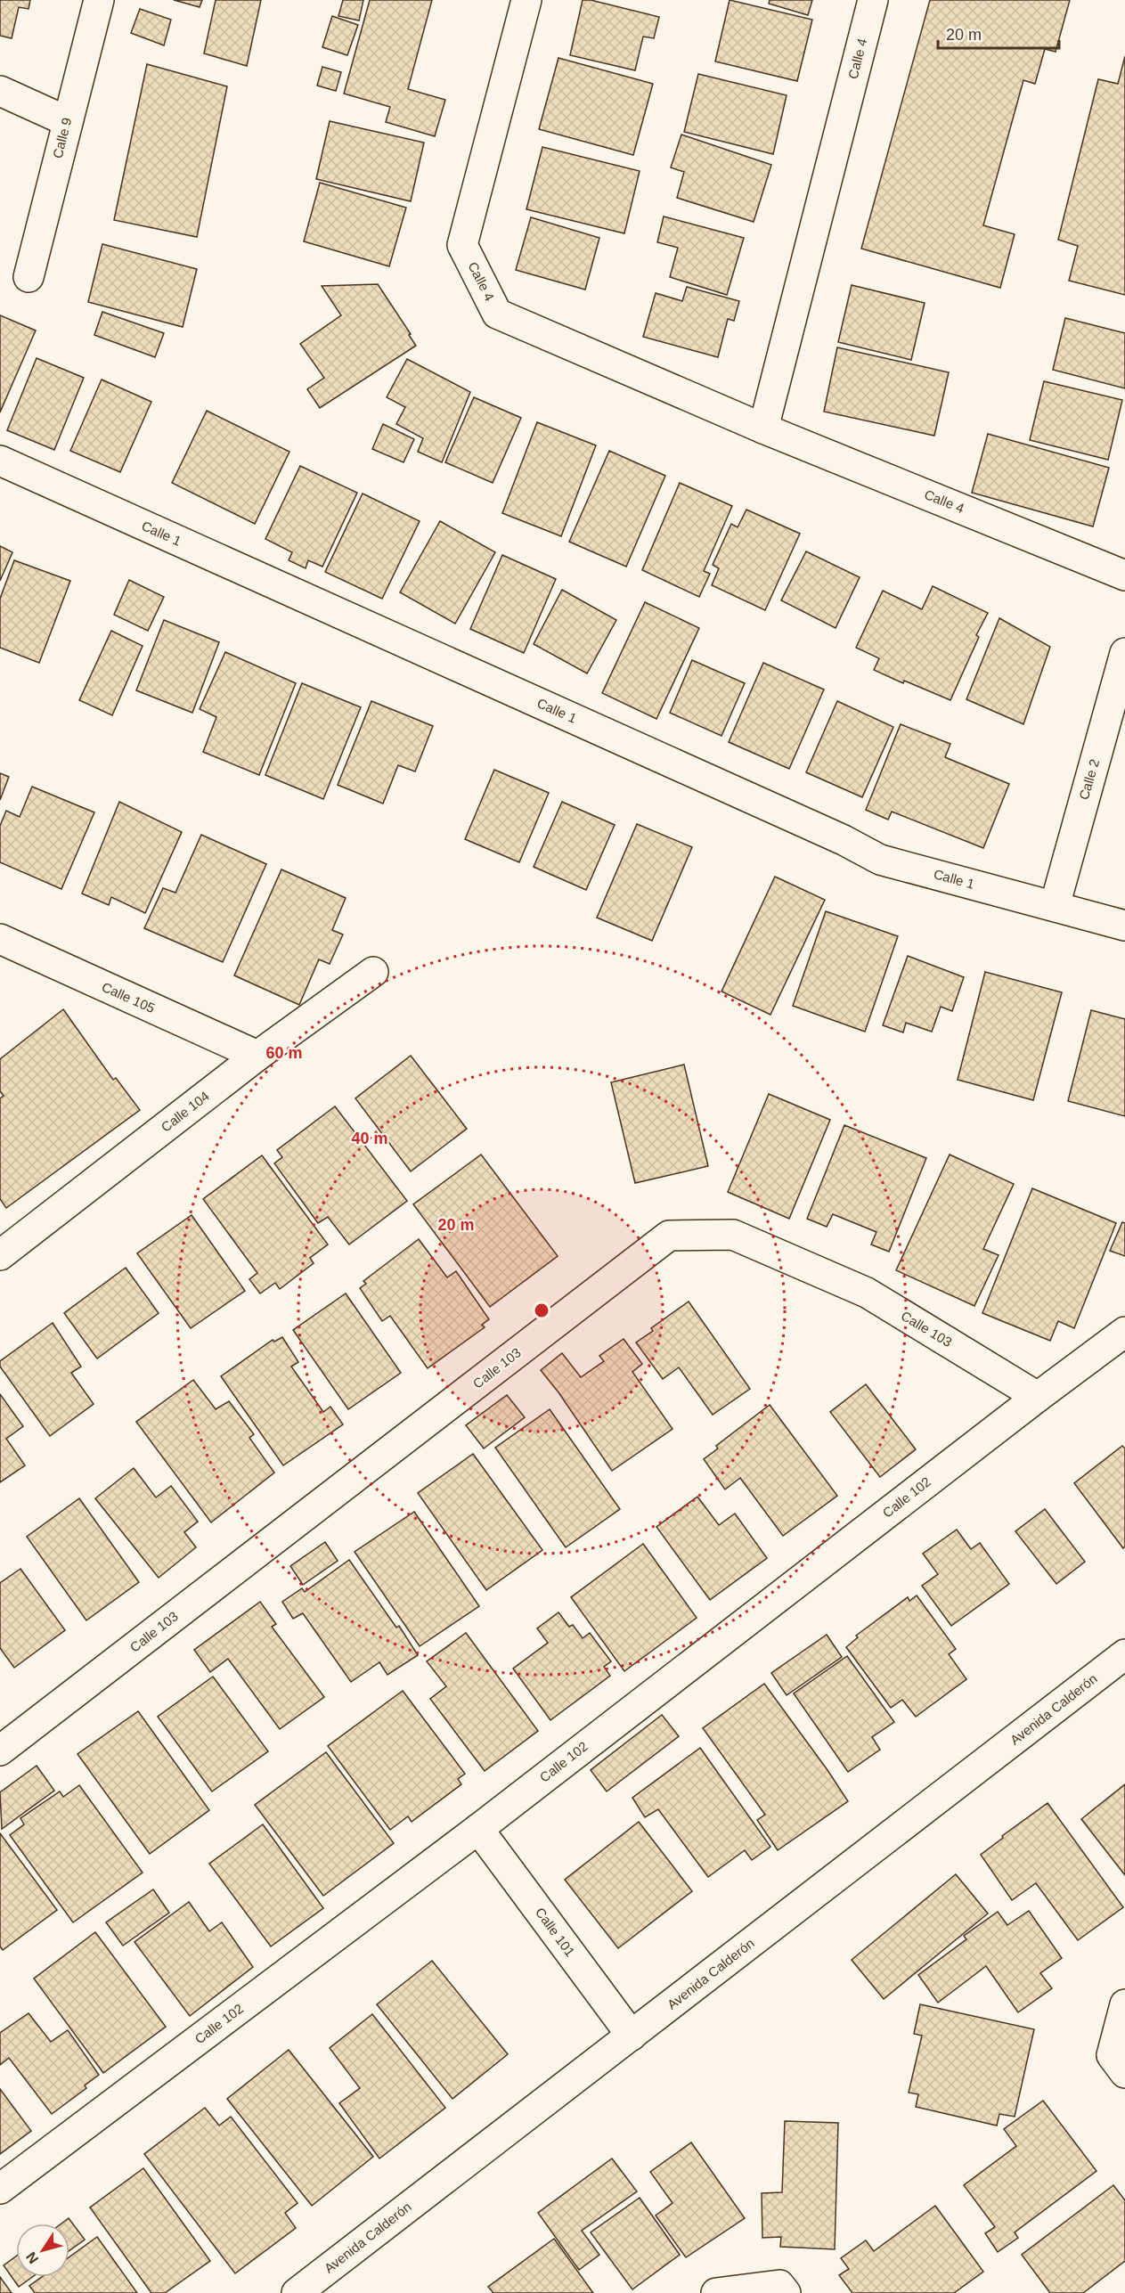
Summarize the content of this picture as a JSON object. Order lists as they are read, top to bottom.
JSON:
{
  "streets": {
    "street": [
      "Calle 4",
      "Calle 9",
      "Calle 1",
      "Calle 2",
      "Calle 105",
      "Calle 104",
      "Calle 103",
      "Calle 102",
      "Avenida Calderón",
      "Calle 101"
    ]
  },
  "crossings": [
    ["Calle 1", "Calle 2"],
    ["Calle 105", "Calle 104"],
    ["Calle 103", "Calle 102"],
    ["Calle 102", "Calle 101"],
    ["Avenida Calderón", "Calle 101"]
  ],
  "scale_bar": "20 m",
  "north": "bottom left",
  "rings": ["60 m", "40 m", "20 m"]
}
